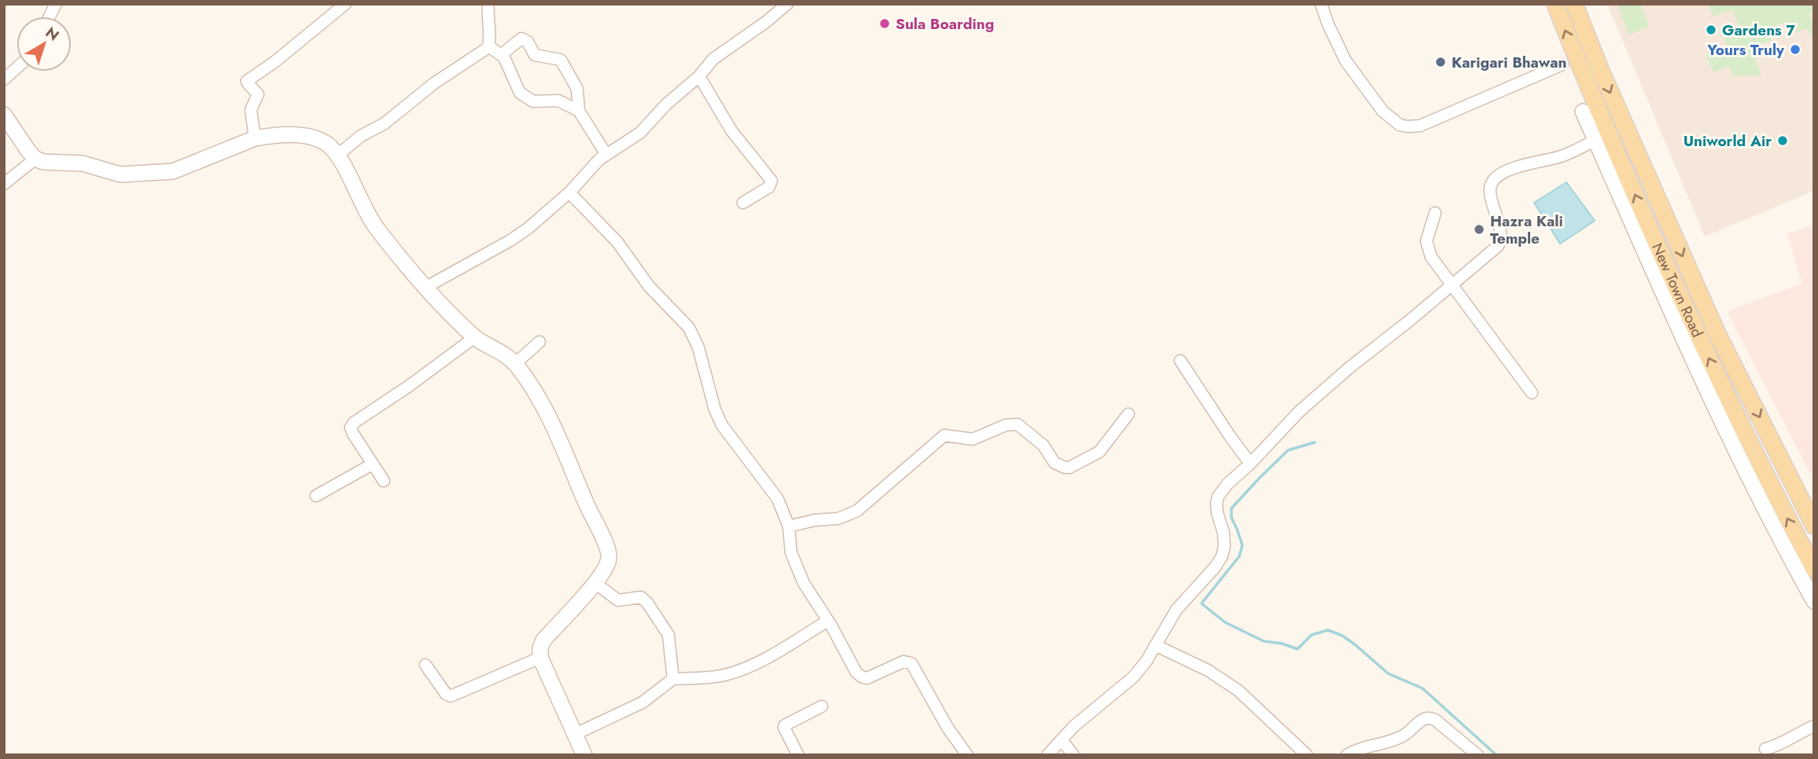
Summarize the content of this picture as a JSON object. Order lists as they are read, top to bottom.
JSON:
{
  "streets": {
    "main road": ["New Town Road"]
  },
  "places": [
    "Sula Boarding",
    "Gardens 7",
    "Yours Truly",
    "Karigari Bhawan",
    "Uniworld Air",
    "Hazra Kali Temple"
  ],
  "north": "top right"
}
